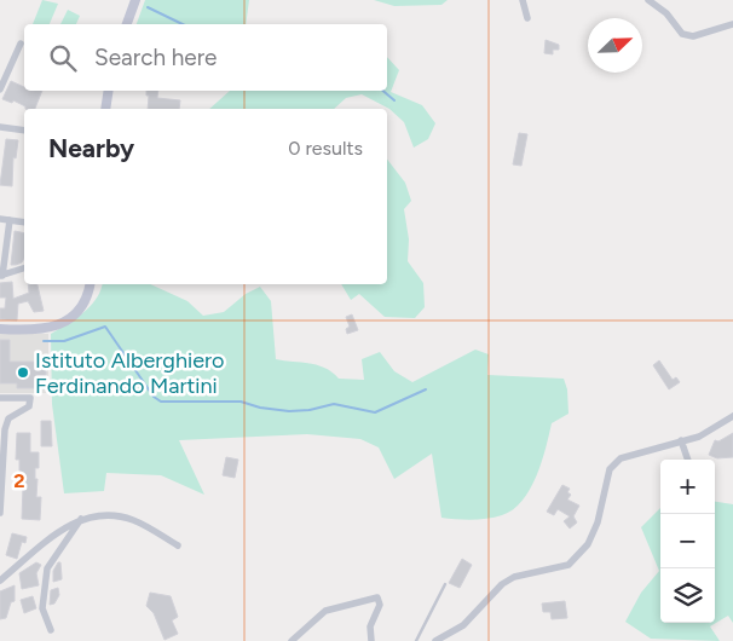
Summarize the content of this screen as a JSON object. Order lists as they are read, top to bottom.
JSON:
{
  "places": ["Istituto Alberghiero Ferdinando Martini"],
  "north": "top right",
  "page": {
    "search": "Search here",
    "heading": ["Nearby", "0 results"],
    "map_buttons": ["+", "−"]
  },
  "grid": {
    "rows": ["2"]
  }
}
